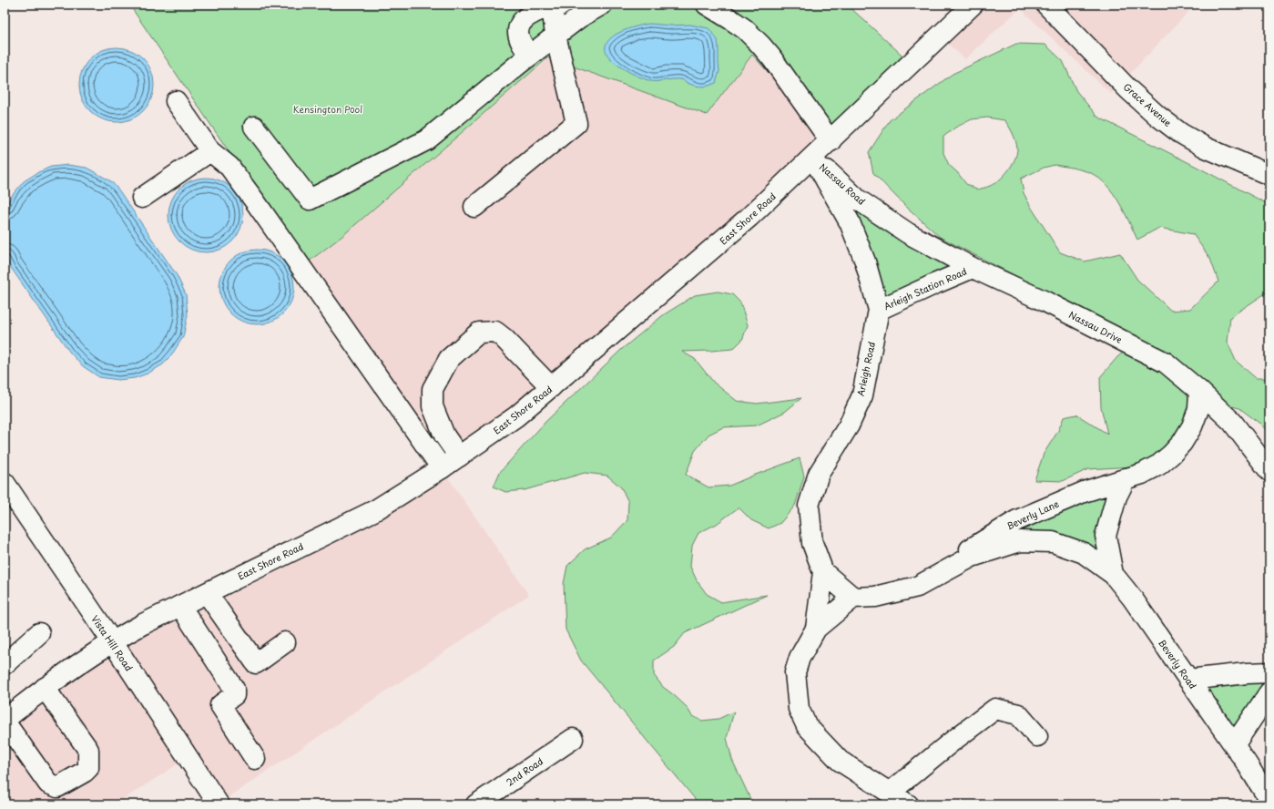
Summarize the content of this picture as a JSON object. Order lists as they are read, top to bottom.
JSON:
{
  "streets": {
    "street": [
      "Grace Avenue",
      "Nassau Road",
      "East Shore Road",
      "Arleigh Station Road",
      "Nassau Drive",
      "Arleigh Road",
      "Beverly Lane",
      "Vista Hill Road",
      "Beverly Road",
      "2nd Road"
    ]
  },
  "crossings": [
    ["Nassau Road", "East Shore Road"],
    ["Nassau Road", "Nassau Drive"],
    ["Nassau Road", "Arleigh Road"],
    ["East Shore Road", "Arleigh Road"],
    ["East Shore Road", "Vista Hill Road"],
    ["Arleigh Station Road", "Nassau Drive"],
    ["Arleigh Station Road", "Arleigh Road"],
    ["Nassau Drive", "Beverly Lane"],
    ["Arleigh Road", "Beverly Lane"],
    ["Beverly Lane", "Beverly Road"]
  ],
  "parks": ["Kensington Pool"]
}
